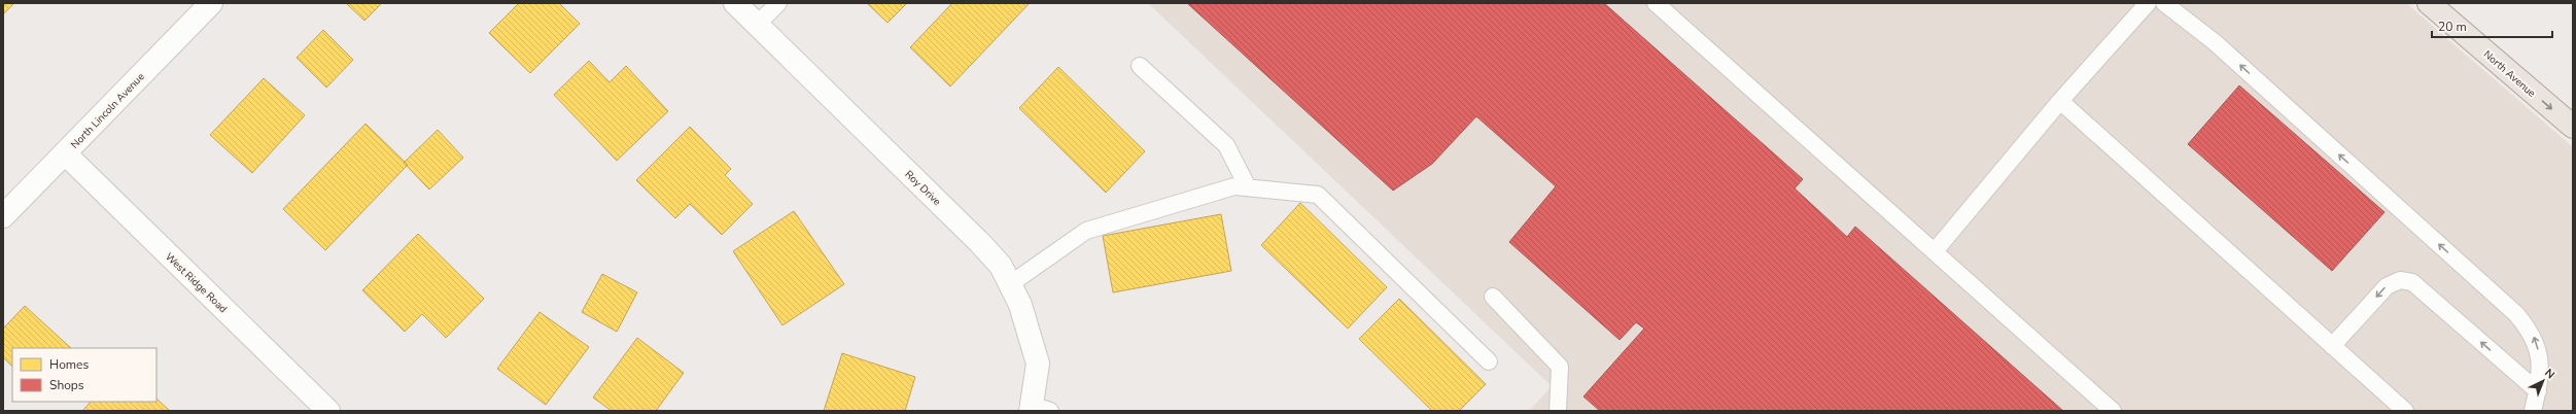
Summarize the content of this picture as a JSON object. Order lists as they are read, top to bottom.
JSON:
{
  "streets": {
    "main road": ["North Avenue"],
    "street": ["North Lincoln Avenue", "Roy Drive", "West Ridge Road"]
  },
  "crossings": [
    ["North Lincoln Avenue", "West Ridge Road"]
  ],
  "one_way": ["North Avenue"],
  "legend": ["Homes", "Shops"],
  "scale_bar": "20 m",
  "north": "top right"
}
